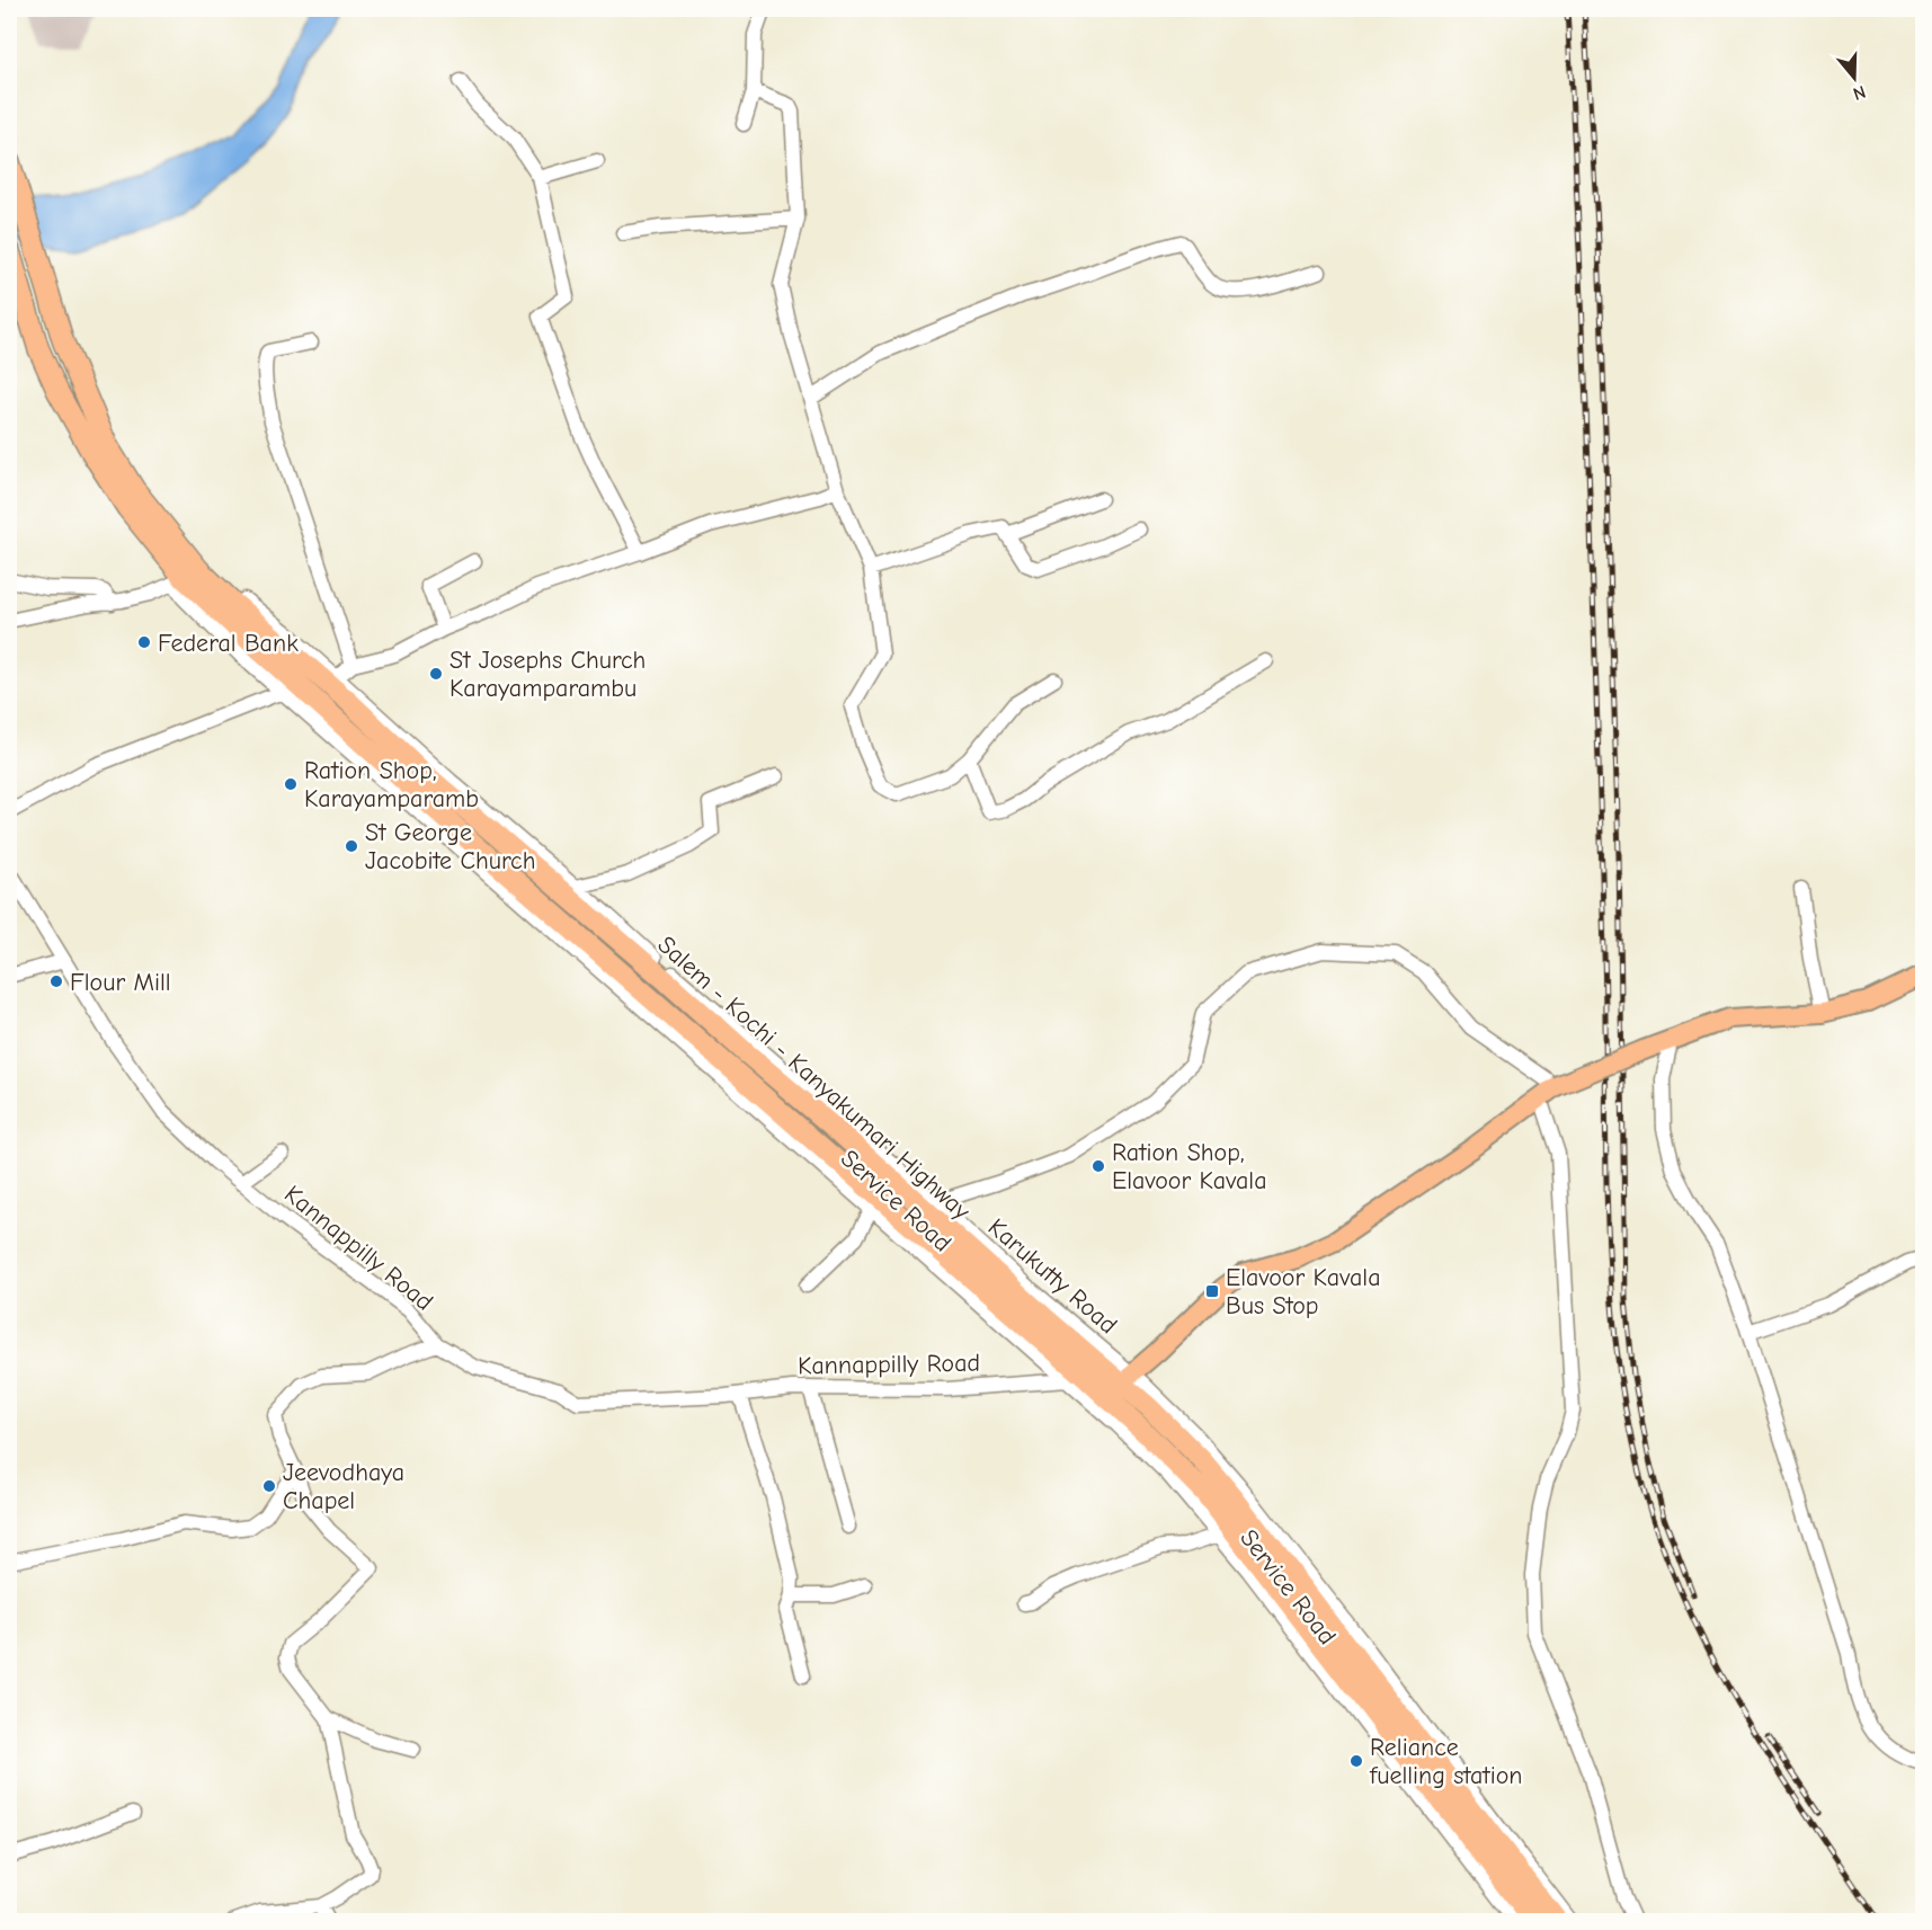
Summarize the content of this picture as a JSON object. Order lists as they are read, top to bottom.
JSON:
{
  "streets": {
    "highway": ["Salem - Kochi - Kanyakumari Highway"],
    "street": ["Service Road", "Kannappilly Road", "Karukutty Road"]
  },
  "crossings": [
    ["Salem - Kochi - Kanyakumari Highway", "Service Road"],
    ["Salem - Kochi - Kanyakumari Highway", "Kannappilly Road"],
    ["Salem - Kochi - Kanyakumari Highway", "Karukutty Road"],
    ["Service Road", "Kannappilly Road"],
    ["Service Road", "Karukutty Road"]
  ],
  "places": {
    "other": [
      "Federal Bank",
      "St Josephs Church Karayamparambu",
      "Ration Shop, Karayamparamb",
      "St George Jacobite Church",
      "Flour Mill",
      "Ration Shop, Elavoor Kavala",
      "Jeevodhaya Chapel",
      "Reliance fuelling station"
    ],
    "transit": ["Elavoor Kavala Bus Stop"]
  },
  "north": "bottom"
}
